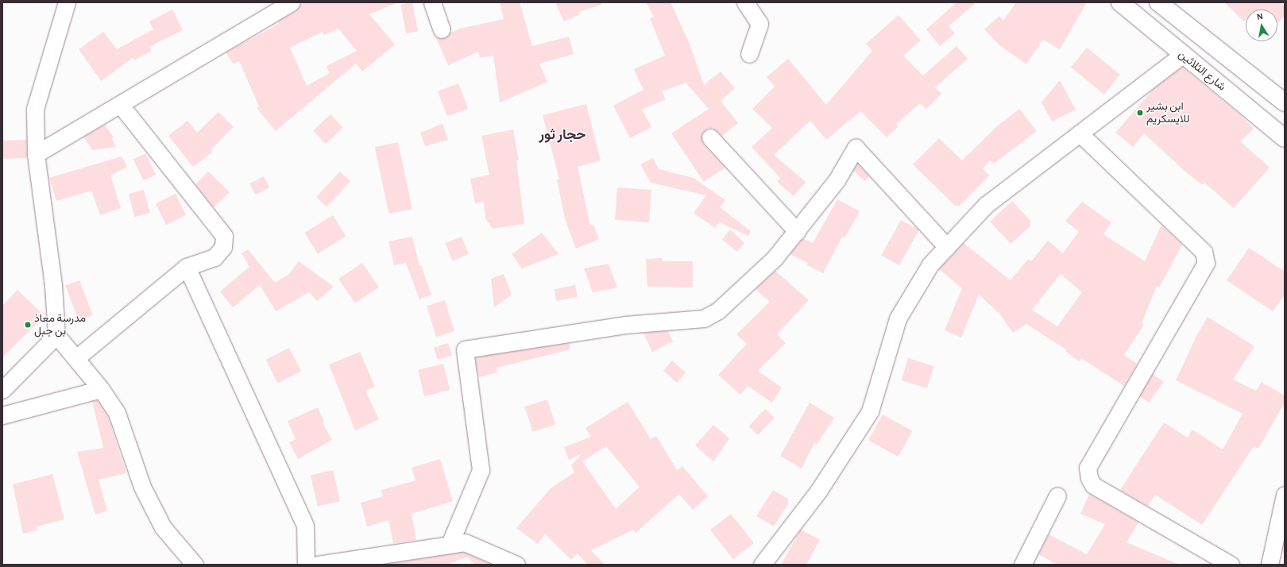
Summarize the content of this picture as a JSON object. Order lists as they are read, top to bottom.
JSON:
{
  "streets": {
    "main road": ["شارع الثلاثين"]
  },
  "districts": ["حجار ثور"],
  "places": ["ابن بشير للايسكريم", "مدرسة معاذ بن جبل"],
  "north": "top"
}
